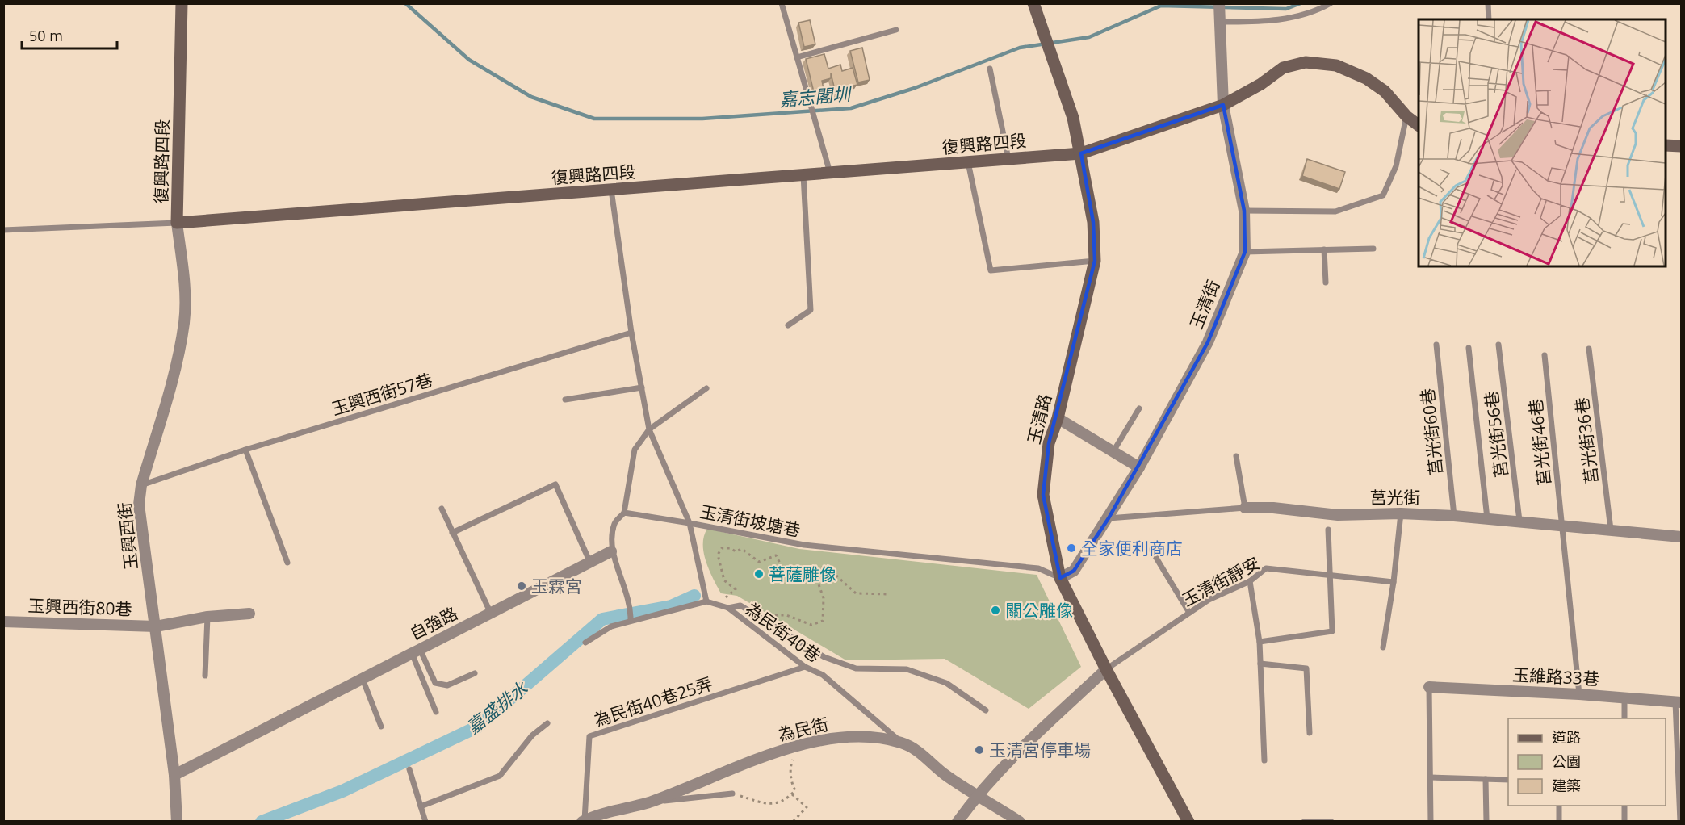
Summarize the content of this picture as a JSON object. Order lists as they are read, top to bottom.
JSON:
{
  "streets": {
    "street": [
      "復興路四段",
      "玉清街",
      "玉清路",
      "莒光街",
      "玉興西街",
      "玉興西街80巷",
      "自強路",
      "玉維路33巷",
      "為民街"
    ],
    "lane": [
      "玉興西街57巷",
      "莒光街60巷",
      "莒光街56巷",
      "莒光街36巷",
      "莒光街46巷",
      "玉清街坡塘巷",
      "玉清街靜安",
      "為民街40巷",
      "為民街40巷25弄"
    ]
  },
  "crossings": [
    ["復興路四段", "玉清街"],
    ["復興路四段", "玉清路"],
    ["復興路四段", "玉清街坡塘巷"],
    ["復興路四段", "玉興西街"],
    ["玉清街", "玉清路"],
    ["玉清街", "莒光街"],
    ["玉清街", "玉清街坡塘巷"],
    ["玉興西街57巷", "玉清街坡塘巷"],
    ["玉興西街57巷", "玉興西街"],
    ["玉清路", "玉清街坡塘巷"],
    ["玉清路", "玉清街靜安"],
    ["莒光街60巷", "莒光街"],
    ["莒光街56巷", "莒光街"],
    ["莒光街36巷", "莒光街"],
    ["莒光街46巷", "莒光街"],
    ["莒光街46巷", "玉維路33巷"],
    ["玉興西街", "玉興西街80巷"],
    ["玉興西街", "自強路"],
    ["為民街40巷", "為民街40巷25弄"],
    ["為民街40巷", "為民街"],
    ["為民街40巷25弄", "為民街"]
  ],
  "water": ["嘉志閣圳", "嘉盛排水"],
  "places": [
    "全家便利商店",
    "菩薩雕像",
    "玉霖宮",
    "關公雕像",
    "玉清宮停車場"
  ],
  "legend": ["道路", "公園", "建築"],
  "scale_bar": "50 m"
}
